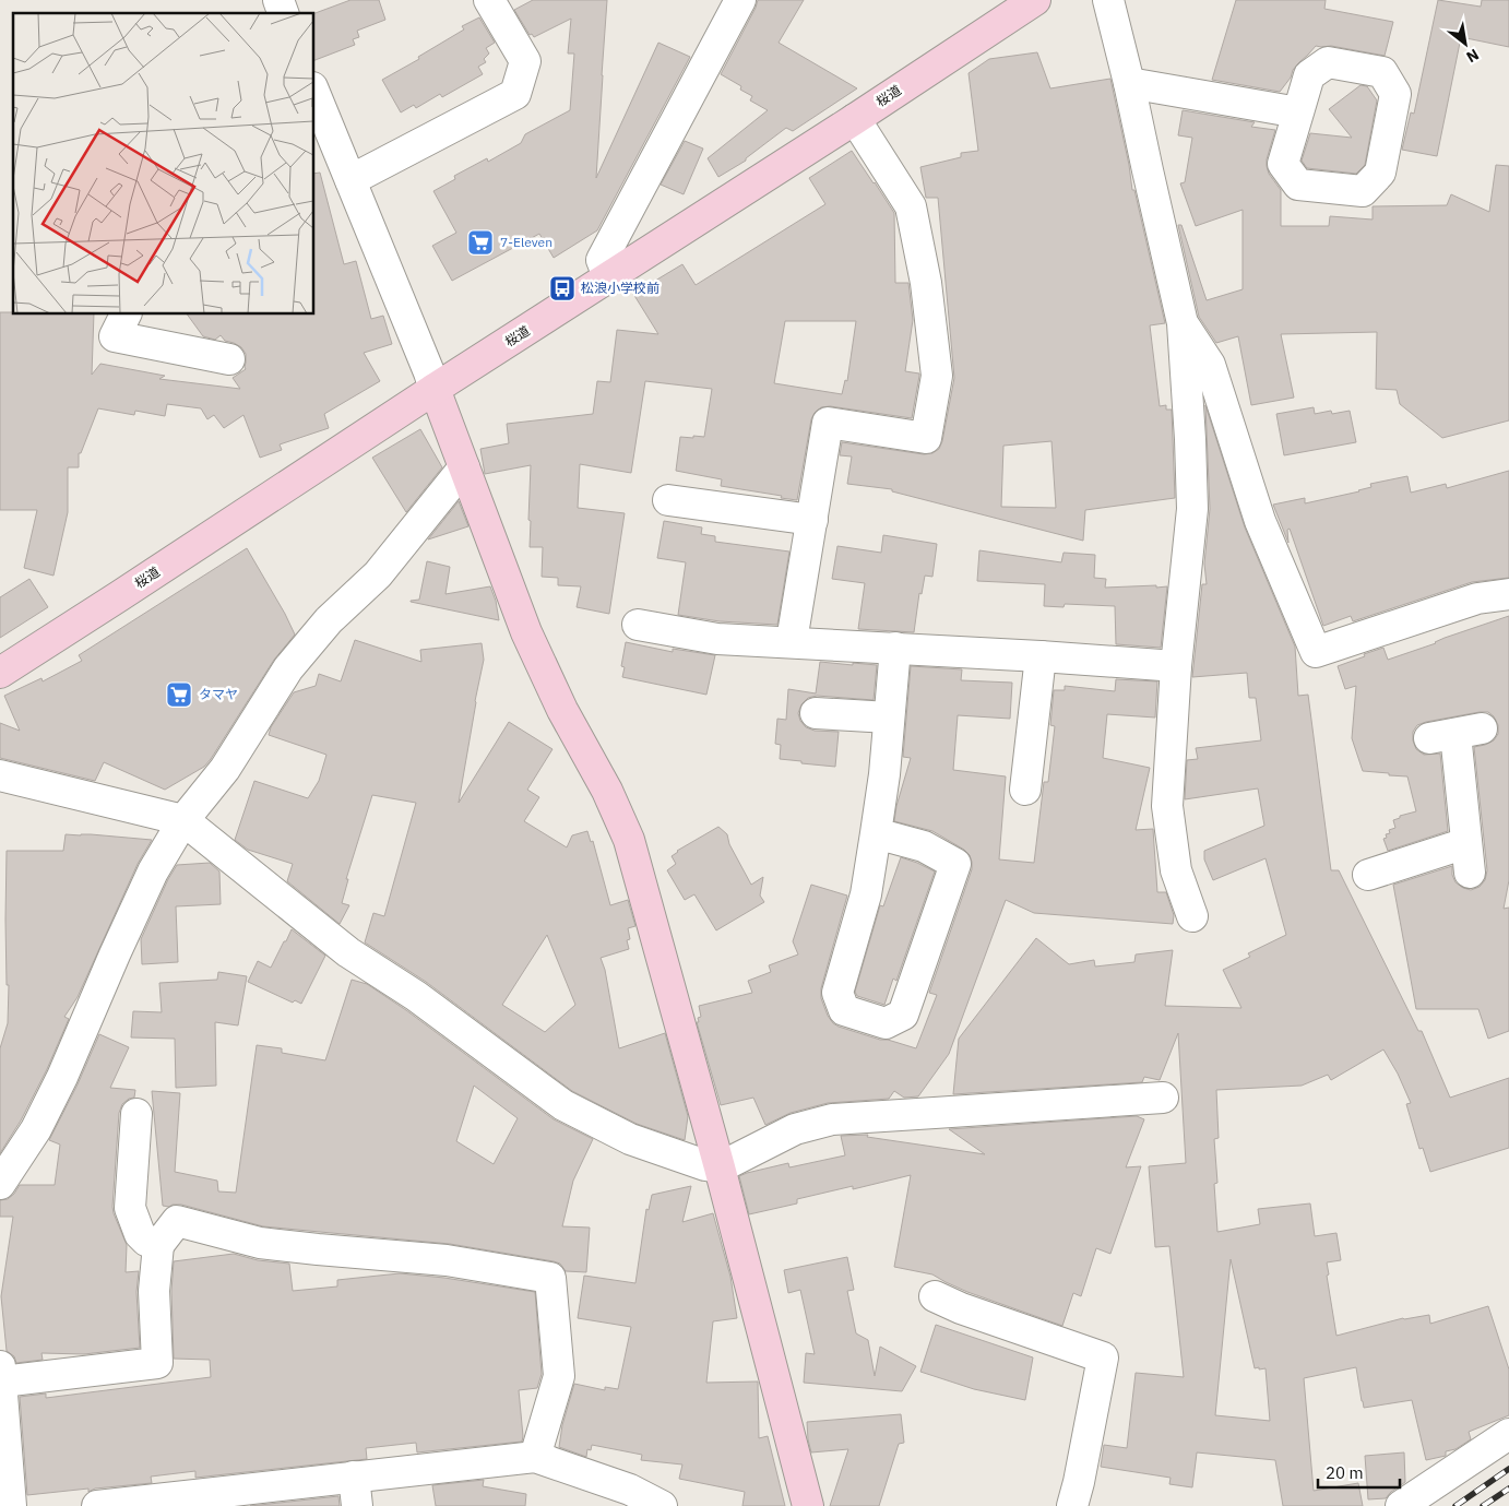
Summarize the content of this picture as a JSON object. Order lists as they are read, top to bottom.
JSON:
{
  "streets": {
    "street": ["桜道"]
  },
  "places": {
    "supermarket": ["7-Eleven", "タマヤ"],
    "bus stop": ["松浪小学校前"]
  },
  "scale_bar": "20 m",
  "north": "bottom right"
}
